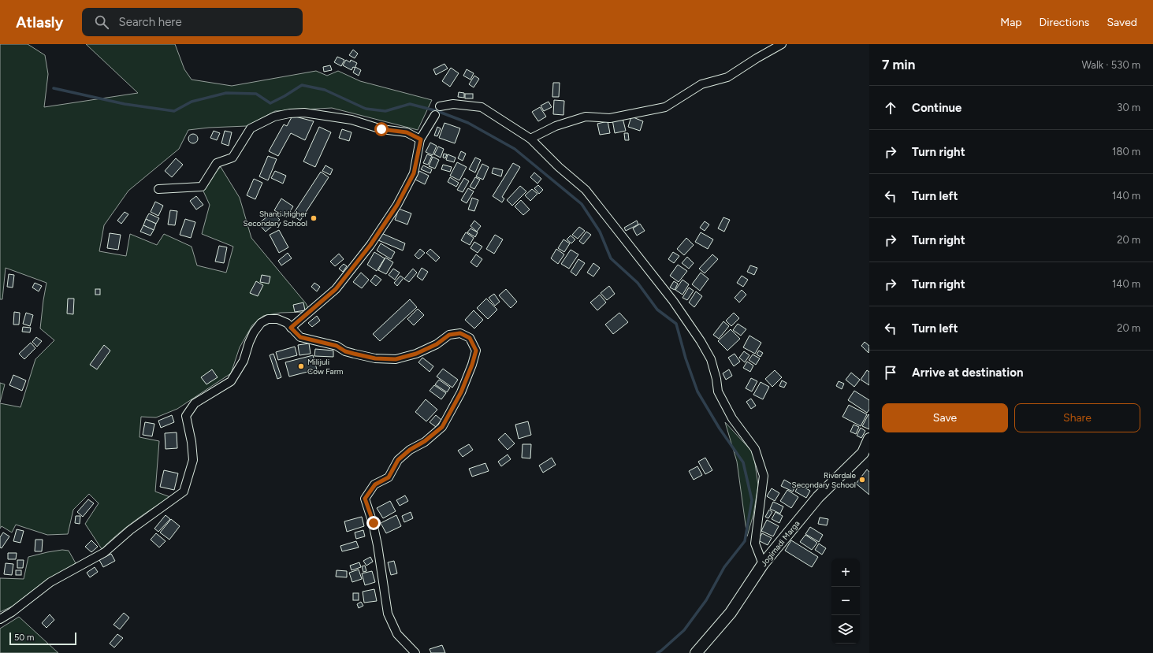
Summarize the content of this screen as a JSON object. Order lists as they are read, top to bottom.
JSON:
{
  "streets": {
    "main road": ["Jogimadi Marga"]
  },
  "places": ["Shanti Higher Secondary School", "Milijuli Cow Farm", "Riverdale Secondary School"],
  "scale_bar": "50 m",
  "page": {
    "header": "Atlasly",
    "search": "Search here",
    "nav": ["Map", "Directions", "Saved"],
    "heading": ["7 min", "Walk · 530 m"],
    "list": [
      ["Continue", "30 m"],
      ["Turn right", "180 m"],
      ["Turn left", "140 m"],
      ["Turn right", "20 m"],
      ["Turn right", "140 m"],
      ["Turn left", "20 m"],
      "Arrive at destination"
    ],
    "buttons": ["Save", "Share"],
    "map_buttons": ["+", "−"],
    "scale": "50 m"
  }
}
